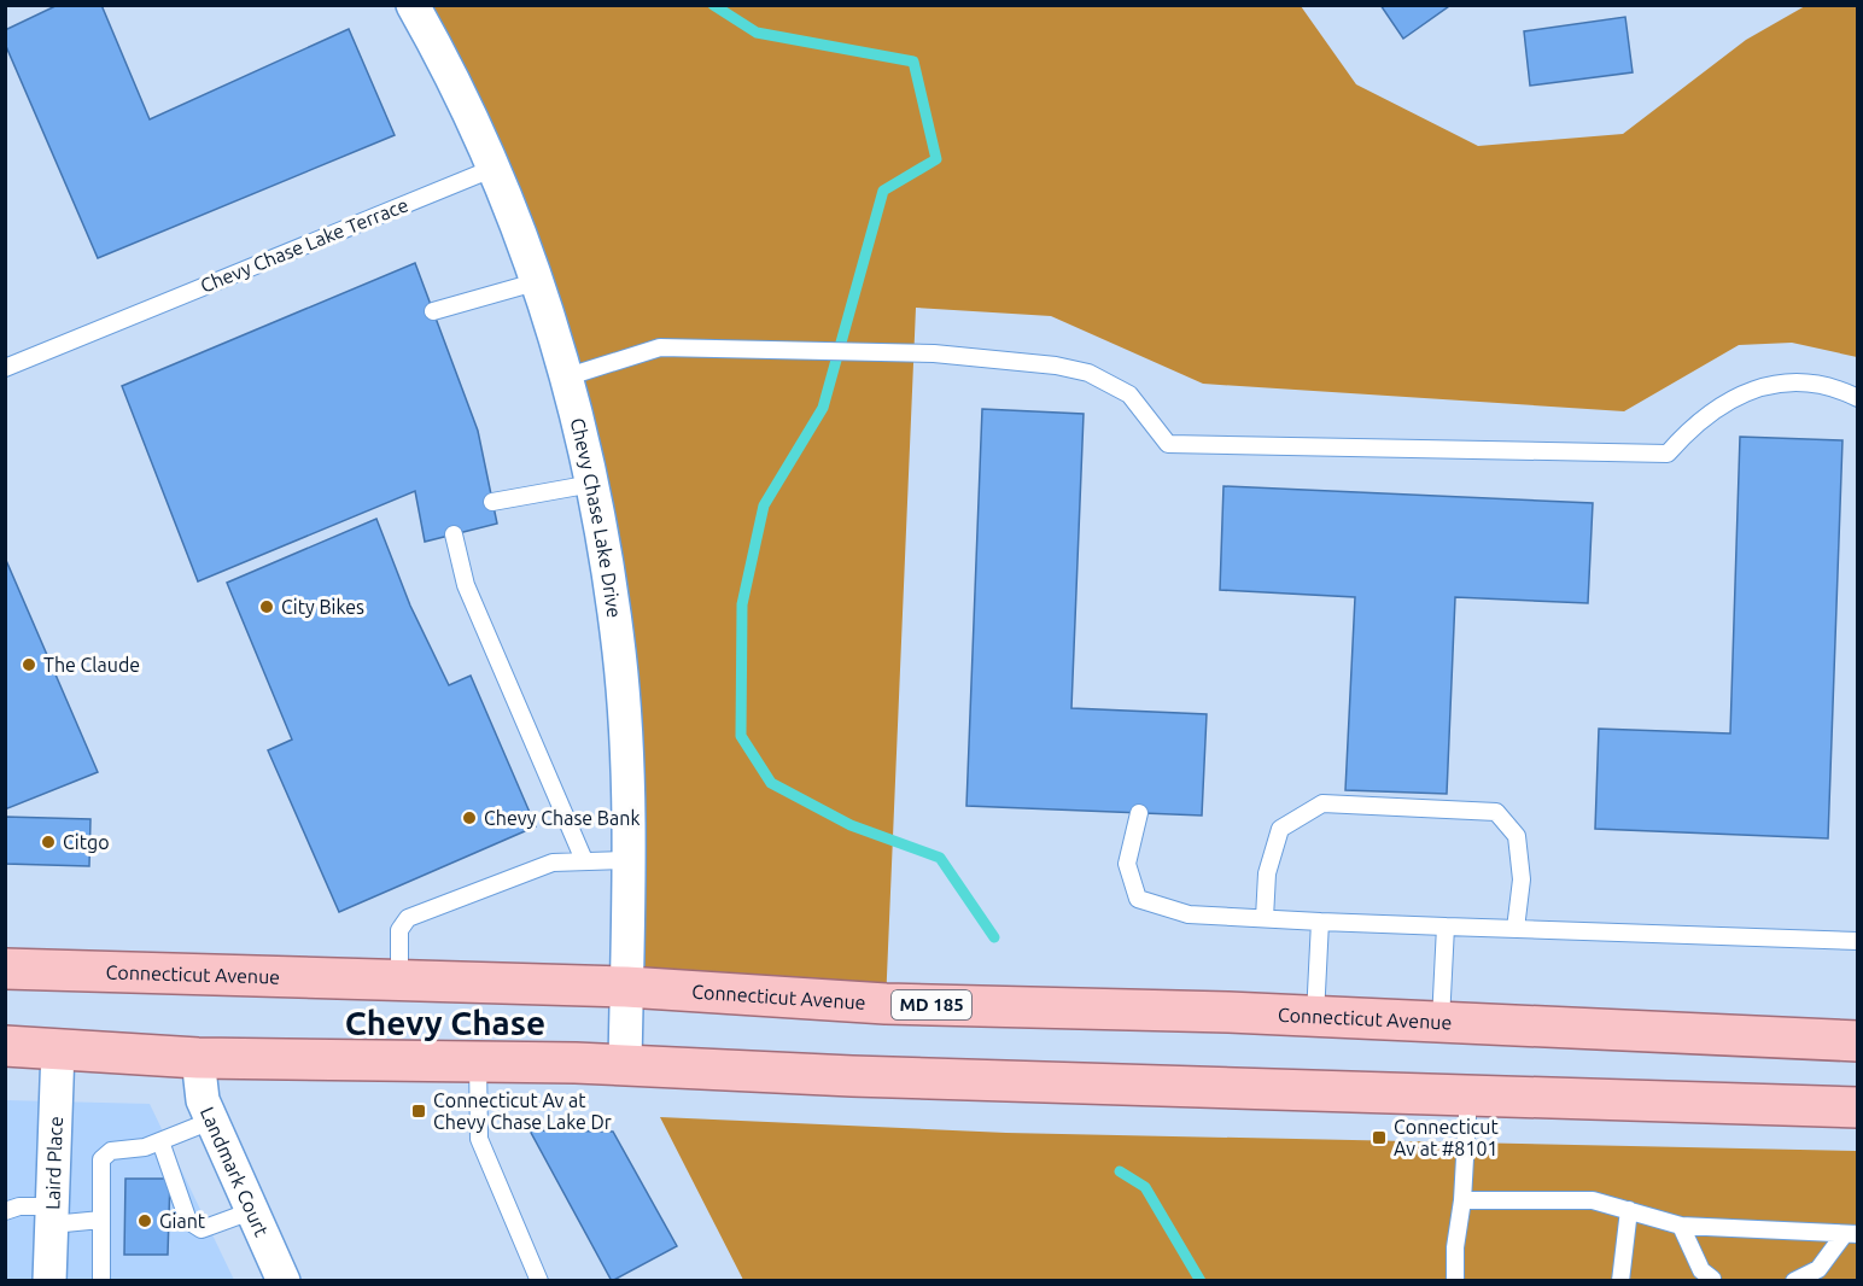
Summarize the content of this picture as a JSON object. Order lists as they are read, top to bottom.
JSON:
{
  "streets": {
    "main road": ["Connecticut Avenue", "MD 185"],
    "street": ["Chevy Chase Lake Drive", "Laird Place", "Landmark Court"],
    "lane": ["Chevy Chase Lake Terrace"]
  },
  "crossings": [
    ["Chevy Chase Lake Terrace", "Chevy Chase Lake Drive"],
    ["Chevy Chase Lake Drive", "Connecticut Avenue"]
  ],
  "districts": ["Chevy Chase"],
  "places": {
    "other": [
      "City Bikes",
      "The Claude",
      "Chevy Chase Bank",
      "Citgo",
      "Giant"
    ],
    "transit": ["Connecticut Av at Chevy Chase Lake Dr", "Connecticut Av at #8101"]
  }
}
